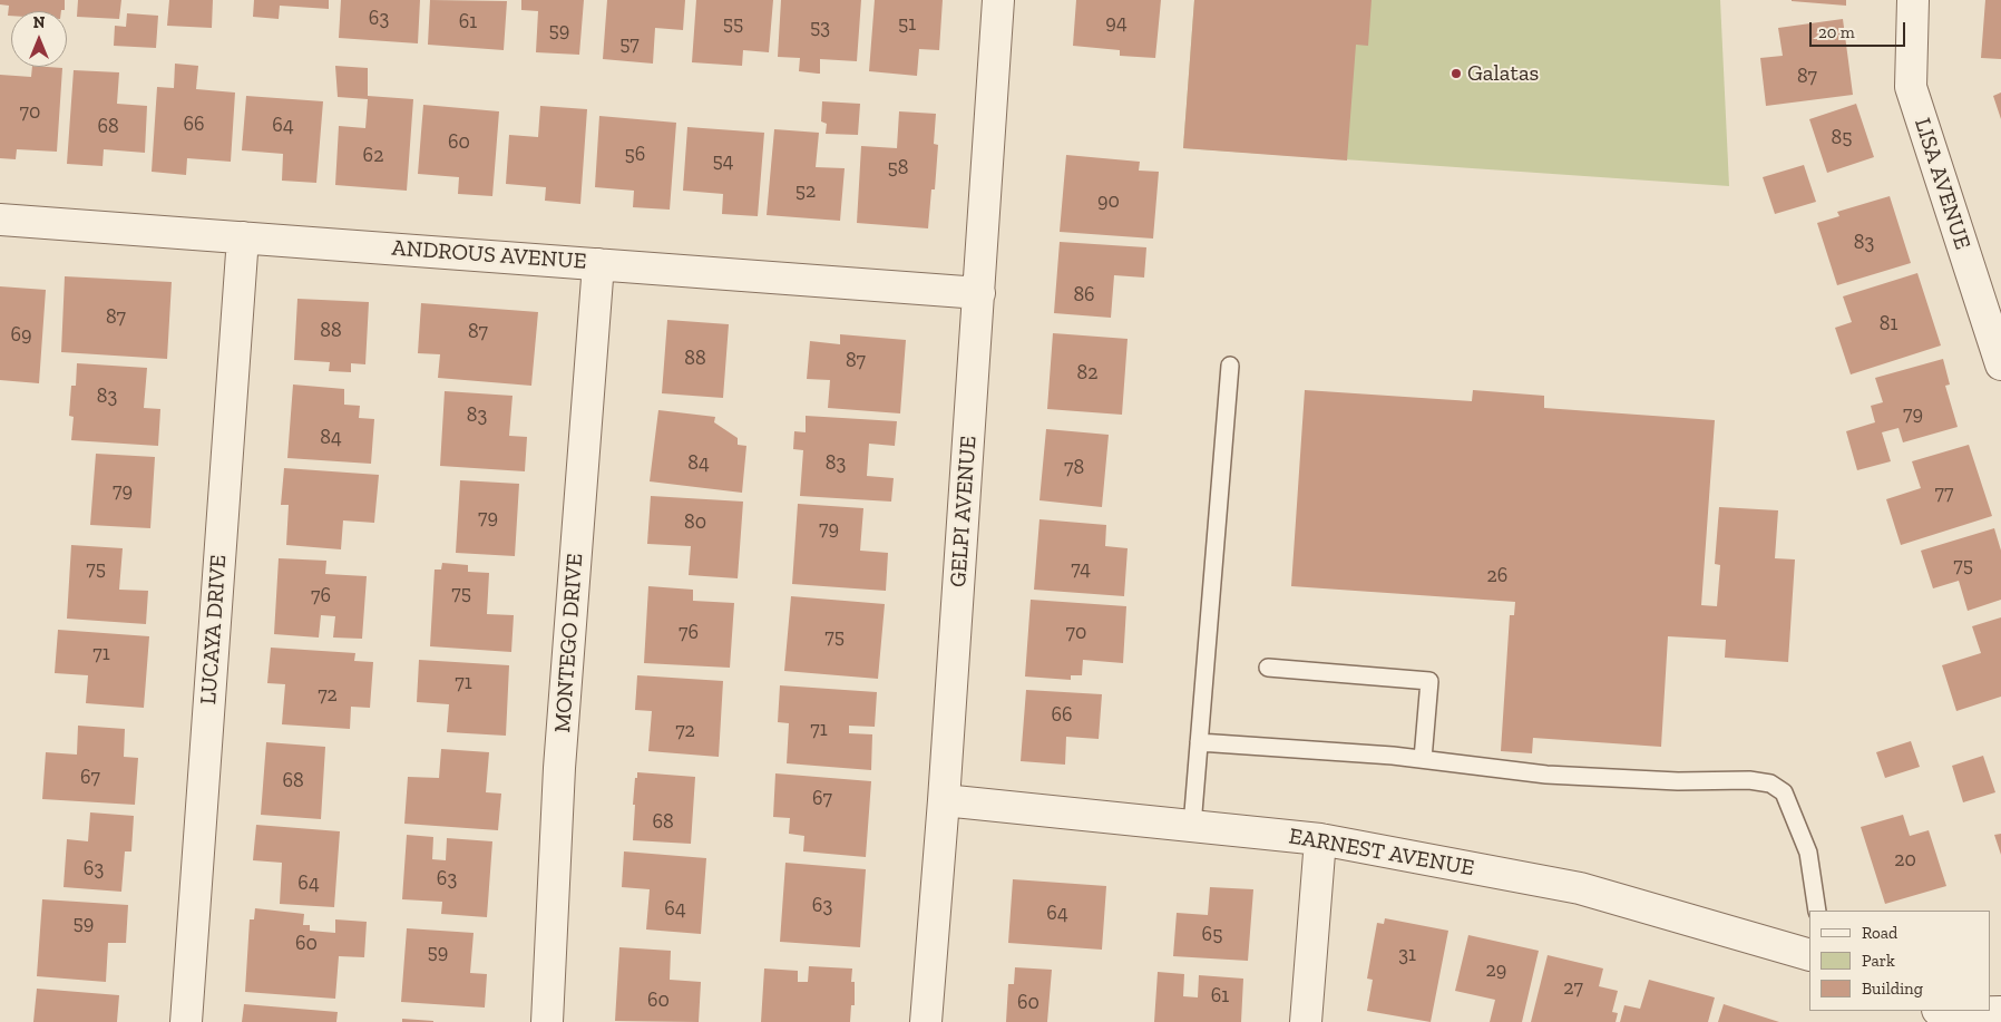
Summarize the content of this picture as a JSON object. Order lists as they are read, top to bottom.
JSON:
{
  "streets": {
    "street": [
      "LISA AVENUE",
      "ANDROUS AVENUE",
      "GELPI AVENUE",
      "LUCAYA DRIVE",
      "MONTEGO DRIVE",
      "EARNEST AVENUE"
    ]
  },
  "crossings": [
    ["ANDROUS AVENUE", "GELPI AVENUE"],
    ["ANDROUS AVENUE", "LUCAYA DRIVE"],
    ["ANDROUS AVENUE", "MONTEGO DRIVE"],
    ["GELPI AVENUE", "EARNEST AVENUE"]
  ],
  "places": ["Galatas"],
  "house_numbers": [
    "63",
    "61",
    "94",
    "55",
    "51",
    "53",
    "59",
    "57",
    "87",
    "70",
    "66",
    "64",
    "68",
    "85",
    "60",
    "56",
    "62",
    "54",
    "58",
    "52",
    "90",
    "83",
    "86",
    "87",
    "81",
    "88",
    "87",
    "69",
    "88",
    "87",
    "82",
    "83",
    "79",
    "83",
    "84",
    "84",
    "83",
    "78",
    "79",
    "77",
    "79",
    "80",
    "79",
    "75",
    "75",
    "74",
    "26",
    "75",
    "76",
    "76",
    "70",
    "75",
    "71",
    "71",
    "72",
    "66",
    "71",
    "72",
    "67",
    "68",
    "67",
    "68",
    "20",
    "63",
    "63",
    "64",
    "63",
    "64",
    "64",
    "59",
    "65",
    "60",
    "59",
    "31",
    "29",
    "27",
    "61",
    "60",
    "60"
  ],
  "legend": ["Road", "Park", "Building"],
  "scale_bar": "20 m",
  "north": "top"
}
